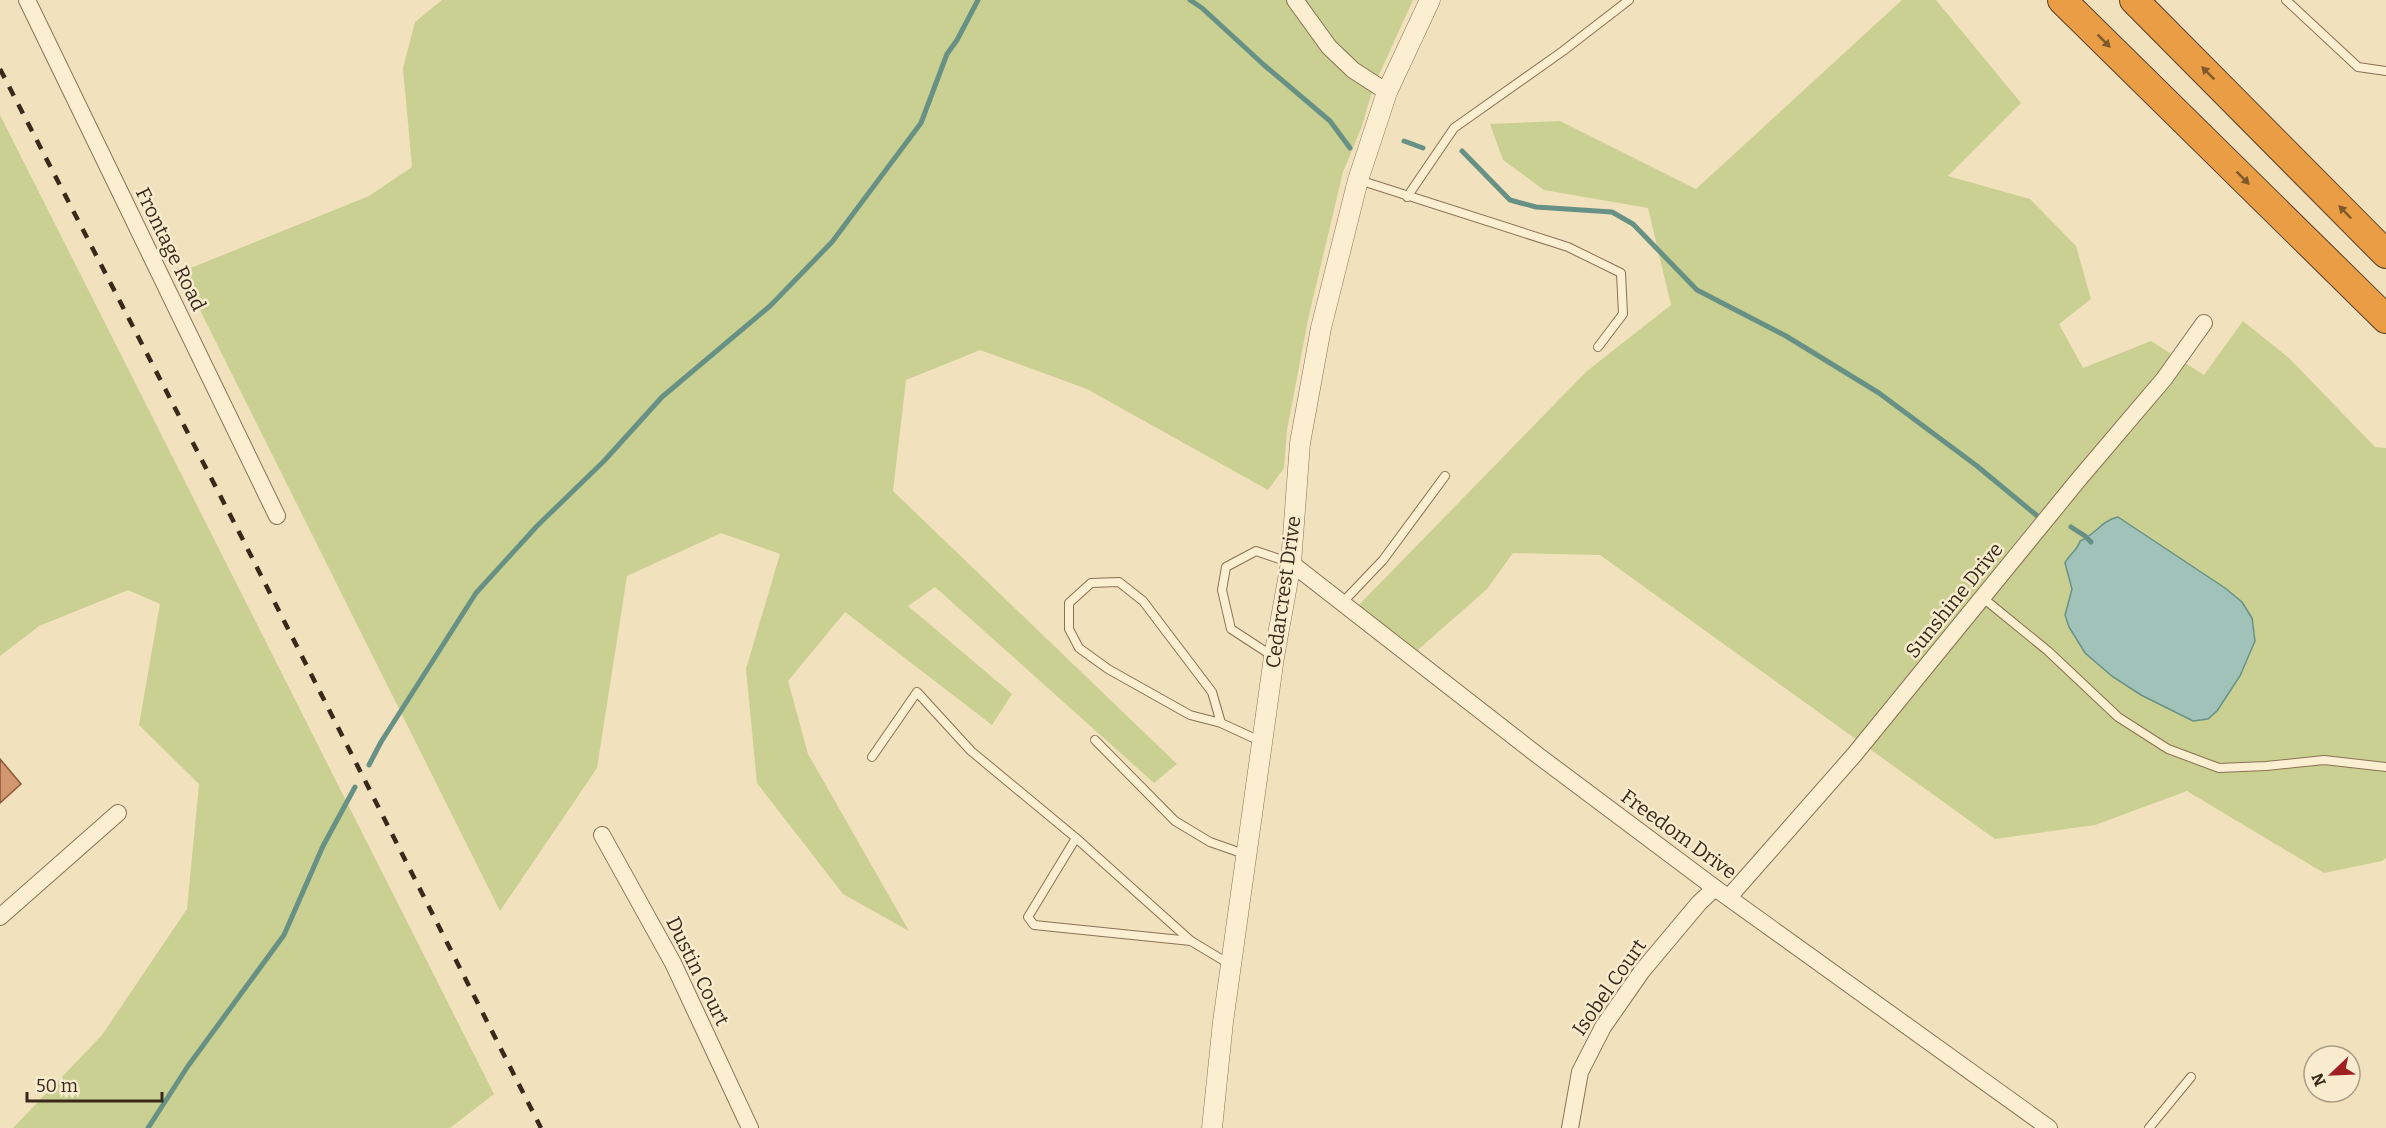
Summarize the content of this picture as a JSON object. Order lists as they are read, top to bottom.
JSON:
{
  "streets": {
    "street": [
      "Frontage Road",
      "Cedarcrest Drive",
      "Sunshine Drive",
      "Freedom Drive",
      "Dustin Court",
      "Isobel Court"
    ]
  },
  "crossings": [
    ["Cedarcrest Drive", "Freedom Drive"],
    ["Sunshine Drive", "Freedom Drive"],
    ["Sunshine Drive", "Isobel Court"],
    ["Freedom Drive", "Isobel Court"]
  ],
  "scale_bar": "50 m",
  "north": "bottom left"
}
